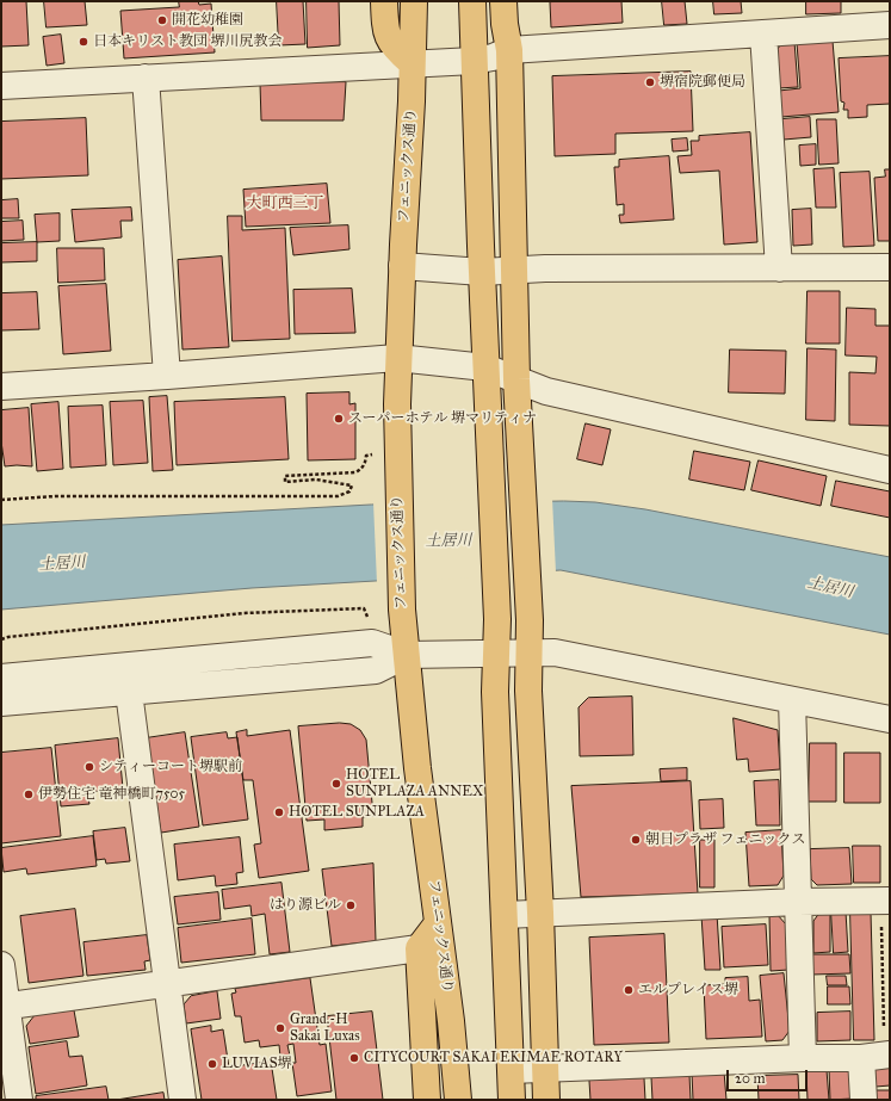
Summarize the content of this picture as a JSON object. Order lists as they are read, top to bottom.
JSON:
{
  "streets": {
    "highway": ["フェニックス通り"]
  },
  "districts": ["大町西三丁"],
  "water": ["土居川"],
  "places": [
    "開花幼稚園",
    "日本キリスト教団 堺川尻教会",
    "堺宿院郵便局",
    "スーパーホテル 堺マリティナ",
    "シティーコート堺駅前",
    "HOTEL SUNPLAZA ANNEX",
    "伊勢住宅 竜神橋町7505",
    "HOTEL SUNPLAZA",
    "朝日プラザ フェニックス",
    "はり源ビル",
    "エルプレイス堺",
    "Grand.-H Sakai Luxas",
    "CITYCOURT SAKAI EKIMAE ROTARY",
    "LUVIAS堺"
  ],
  "scale_bar": "20 m"
}
